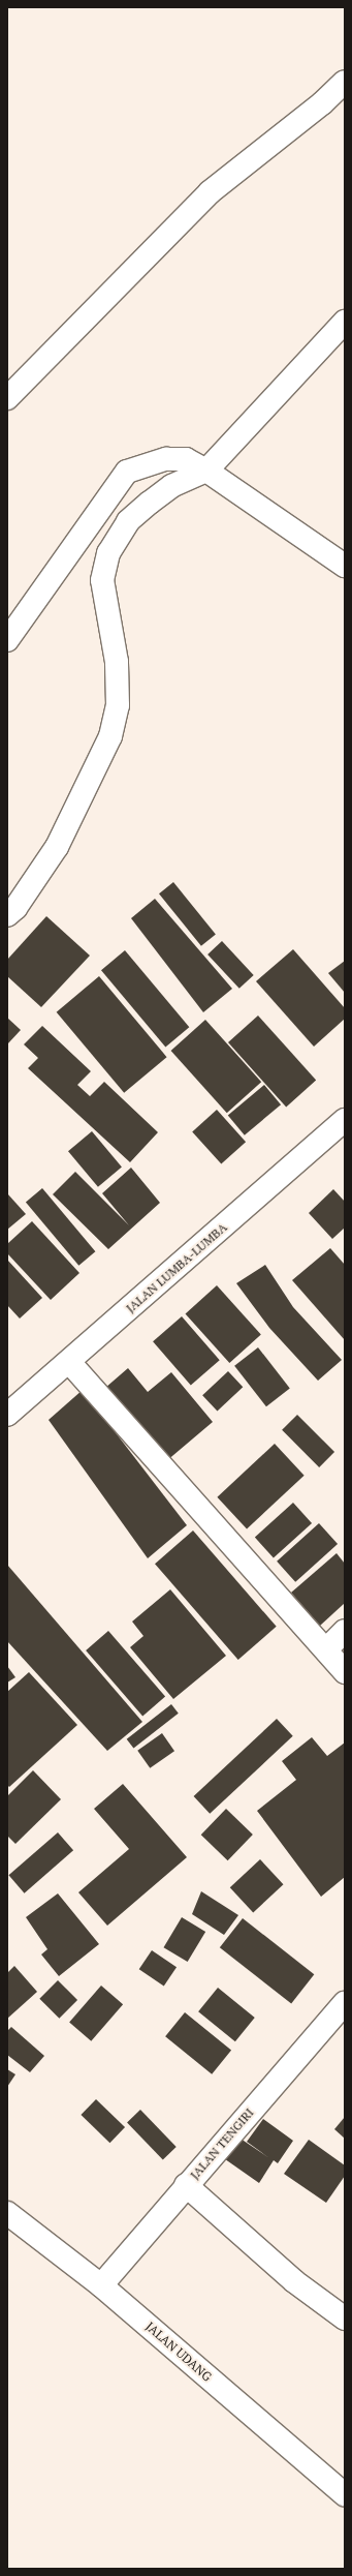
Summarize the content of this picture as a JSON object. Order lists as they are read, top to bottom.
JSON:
{
  "streets": {
    "street": ["JALAN LUMBA-LUMBA", "JALAN TENGIRI", "JALAN UDANG"]
  },
  "crossings": [
    ["JALAN TENGIRI", "JALAN UDANG"]
  ]
}
